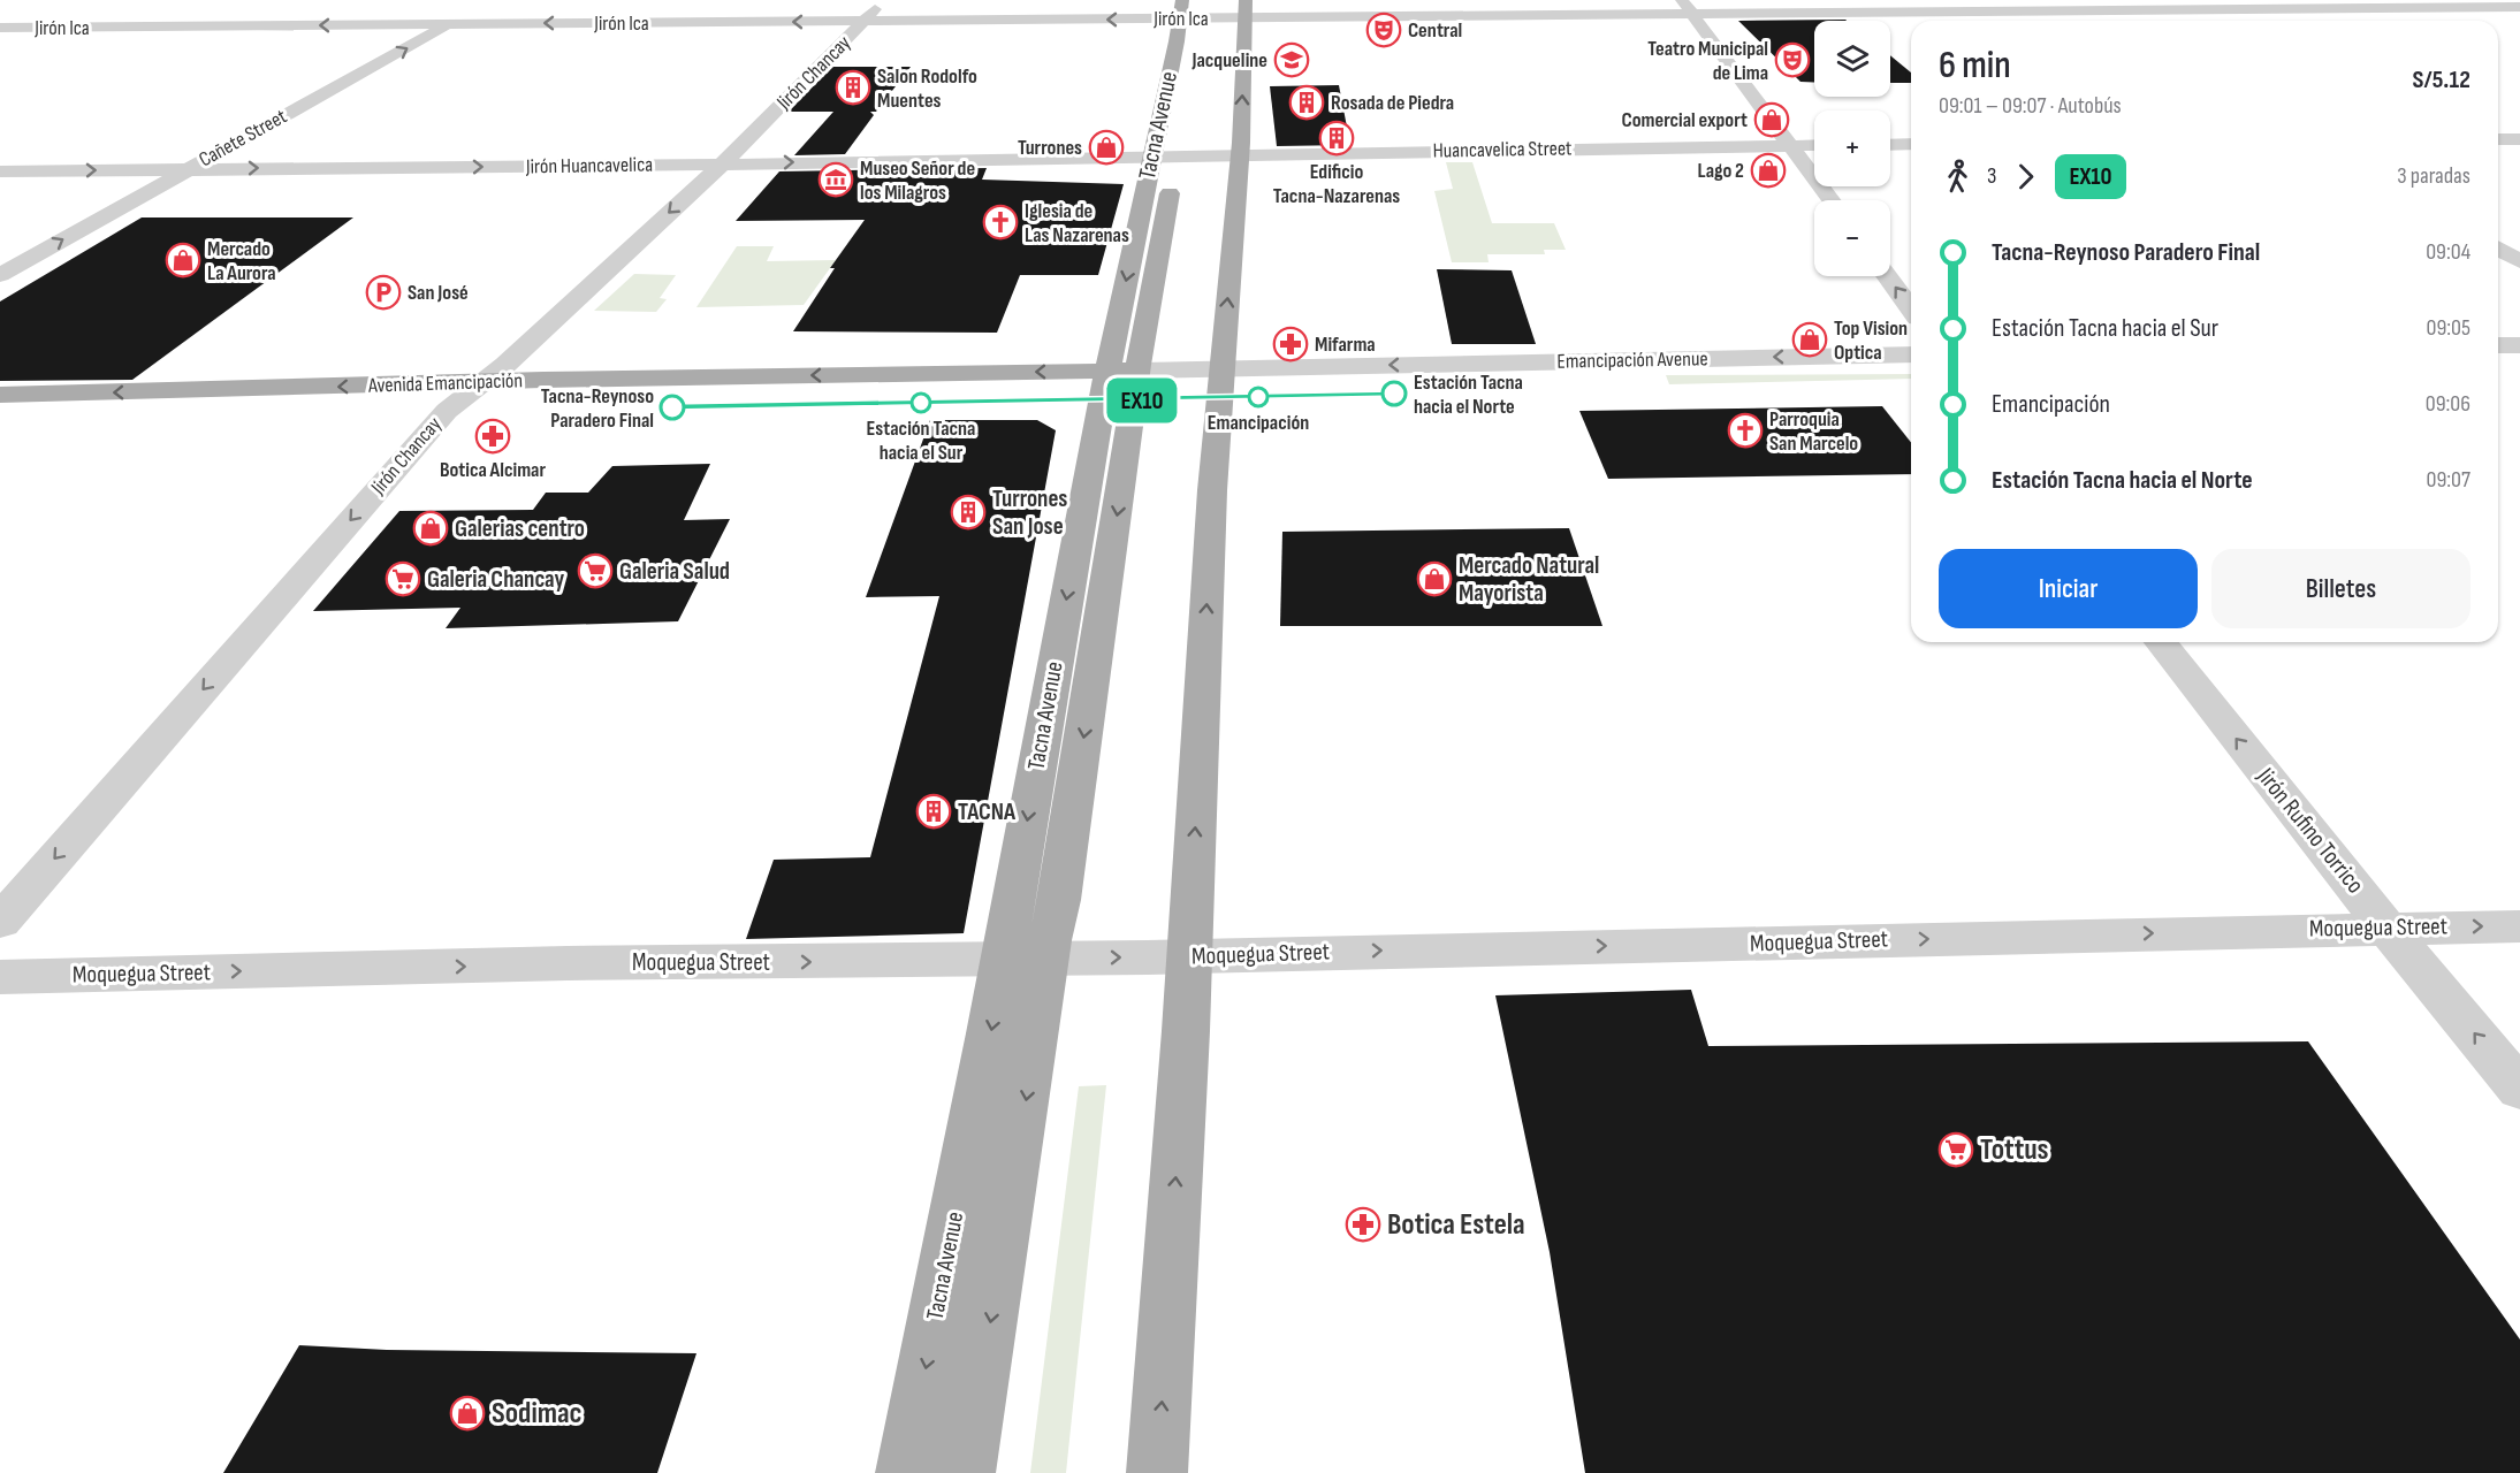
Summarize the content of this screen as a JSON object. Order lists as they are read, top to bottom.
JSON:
{
  "streets": {
    "main road": ["Tacna Avenue", "Avenida Emancipación"],
    "street": [
      "Jirón Ica",
      "Jirón Chancay",
      "Cañete Street",
      "Huancavelica Street",
      "Jirón Huancavelica",
      "Emancipación Avenue",
      "Jirón Rufino Torrico",
      "Moquegua Street"
    ]
  },
  "crossings": [
    ["Jirón Ica", "Jirón Chancay"],
    ["Jirón Ica", "Tacna Avenue"],
    ["Jirón Ica", "Cañete Street"],
    ["Jirón Chancay", "Jirón Huancavelica"],
    ["Jirón Chancay", "Avenida Emancipación"],
    ["Tacna Avenue", "Huancavelica Street"],
    ["Tacna Avenue", "Jirón Huancavelica"],
    ["Tacna Avenue", "Emancipación Avenue"],
    ["Tacna Avenue", "Avenida Emancipación"],
    ["Tacna Avenue", "Moquegua Street"],
    ["Cañete Street", "Jirón Huancavelica"],
    ["Huancavelica Street", "Jirón Huancavelica"],
    ["Emancipación Avenue", "Avenida Emancipación"],
    ["Jirón Rufino Torrico", "Moquegua Street"]
  ],
  "one_way": [
    "Jirón Ica",
    "Jirón Chancay",
    "Cañete Street",
    "Jirón Huancavelica",
    "Emancipación Avenue",
    "Avenida Emancipación",
    "Jirón Rufino Torrico",
    "Moquegua Street"
  ],
  "places": {
    "theatre": ["Central", "Teatro Municipal de Lima"],
    "school or university": ["Jacqueline"],
    "building": [
      "Salon Rodolfo Muentes",
      "Rosada de Piedra",
      "Edificio Tacna-Nazarenas",
      "Turrones San Jose",
      "TACNA"
    ],
    "shop": [
      "Comercial export",
      "Turrones",
      "Lago 2",
      "Mercado La Aurora",
      "Top Vision Optica",
      "Galerias centro",
      "Mercado Natural Mayorista",
      "Sodimac"
    ],
    "museum": ["Museo Señor de los Milagros"],
    "church": ["Iglesia de Las Nazarenas", "Parroquia San Marcelo"],
    "parking": ["San José"],
    "pharmacy": ["Mifarma", "Botica Alcimar", "Botica Estela"],
    "other": [
      "Estación Tacna hacia el Norte",
      "Emancipación",
      "Estación Tacna hacia el Sur",
      "Tacna-Reynoso Paradero Final"
    ],
    "supermarket": ["Galeria Salud", "Galeria Chancay", "Tottus"]
  },
  "lines": ["bus line EX10"],
  "page": {
    "on_map": "EX10",
    "map_buttons": ["+", "−"],
    "heading": ["6 min", "09:01 – 09:07 · Autobús", "S/5.12"],
    "legs": ["3", "EX10", "3 paradas"],
    "list": [
      {
        "name": "Tacna-Reynoso Paradero Final",
        "value": "09:04"
      },
      {
        "name": "Estación Tacna hacia el Sur",
        "value": "09:05"
      },
      {
        "name": "Emancipación",
        "value": "09:06"
      },
      {
        "name": "Estación Tacna hacia el Norte",
        "value": "09:07"
      }
    ],
    "buttons": ["Iniciar", "Billetes"]
  }
}
